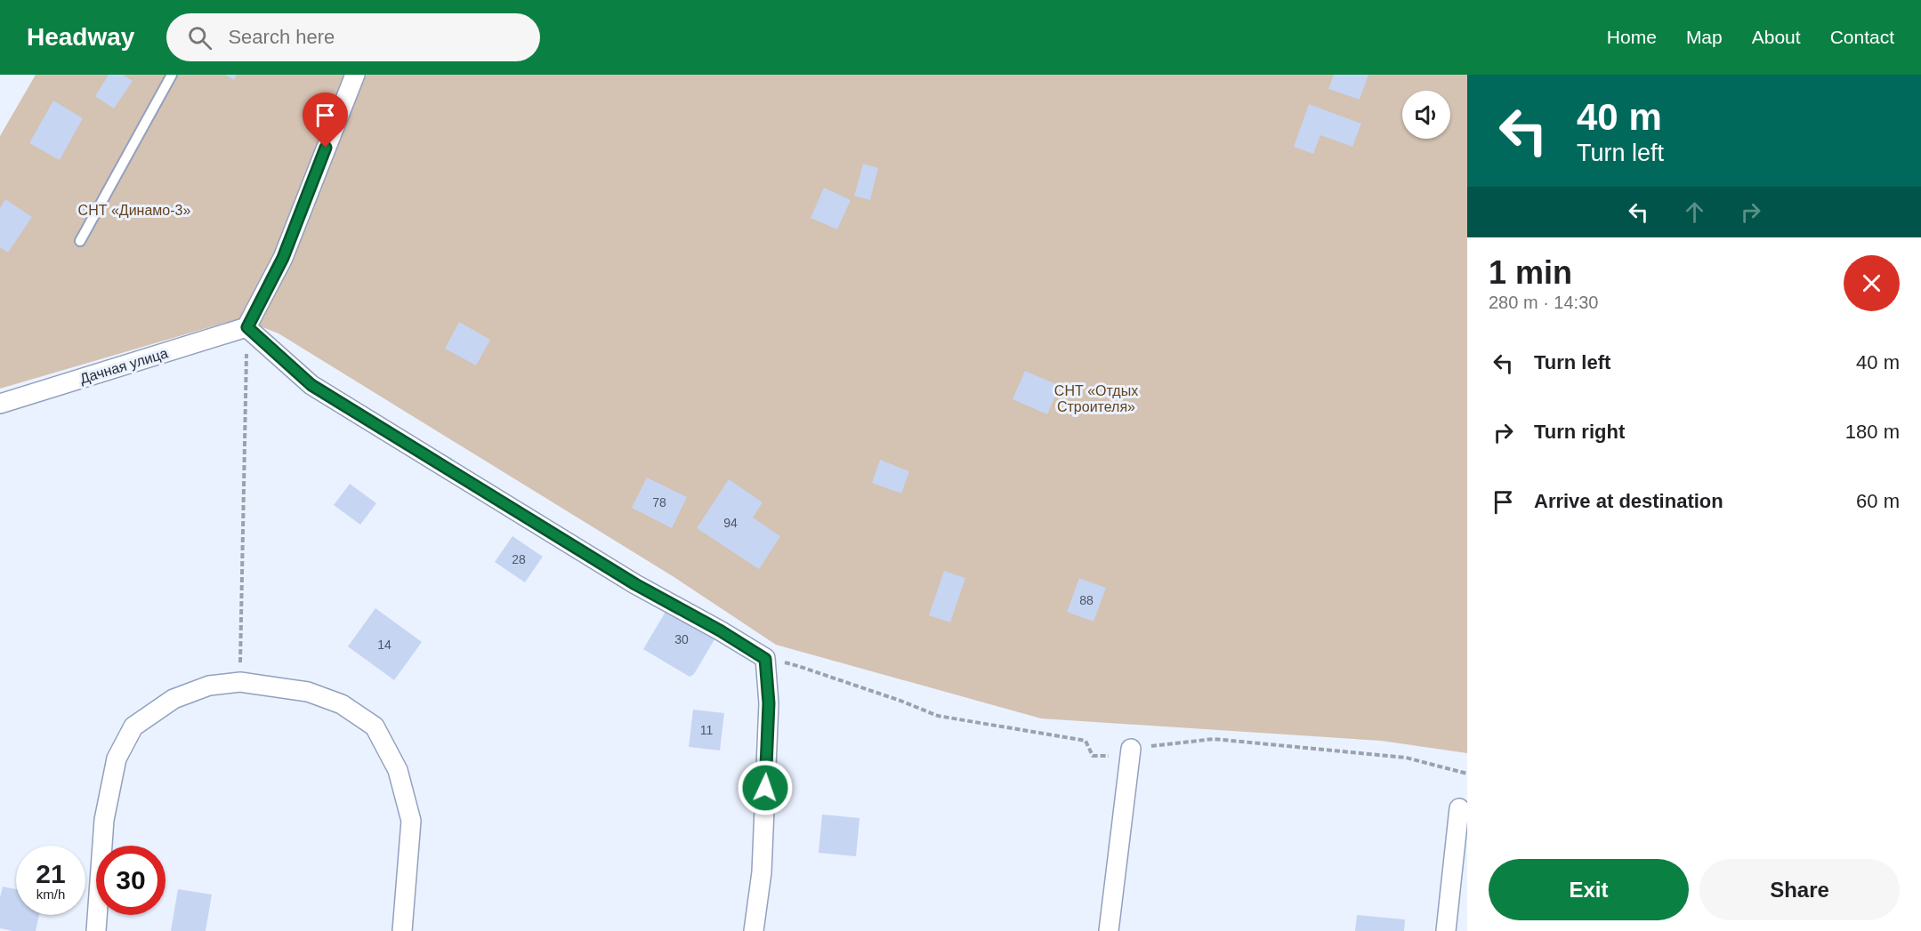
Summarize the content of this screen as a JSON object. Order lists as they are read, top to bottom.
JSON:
{
  "streets": {
    "street": ["Дачная улица"]
  },
  "parks": ["СНТ «Динамо-3»", "СНТ «Отдых Строителя»"],
  "house_numbers": [
    "78",
    "94",
    "28",
    "88",
    "30",
    "14",
    "11"
  ],
  "page": {
    "header": "Headway",
    "search": "Search here",
    "nav": [
      "Home",
      "Map",
      "About",
      "Contact"
    ],
    "turn": ["40 m", "Turn left"],
    "heading": ["1 min", "280 m · 14:30"],
    "list": [
      {
        "name": "Turn left",
        "value": "40 m"
      },
      {
        "name": "Turn right",
        "value": "180 m"
      },
      {
        "name": "Arrive at destination",
        "value": "60 m"
      }
    ],
    "speed": "21 km/h",
    "limit": "30",
    "buttons": ["Exit", "Share"]
  }
}
